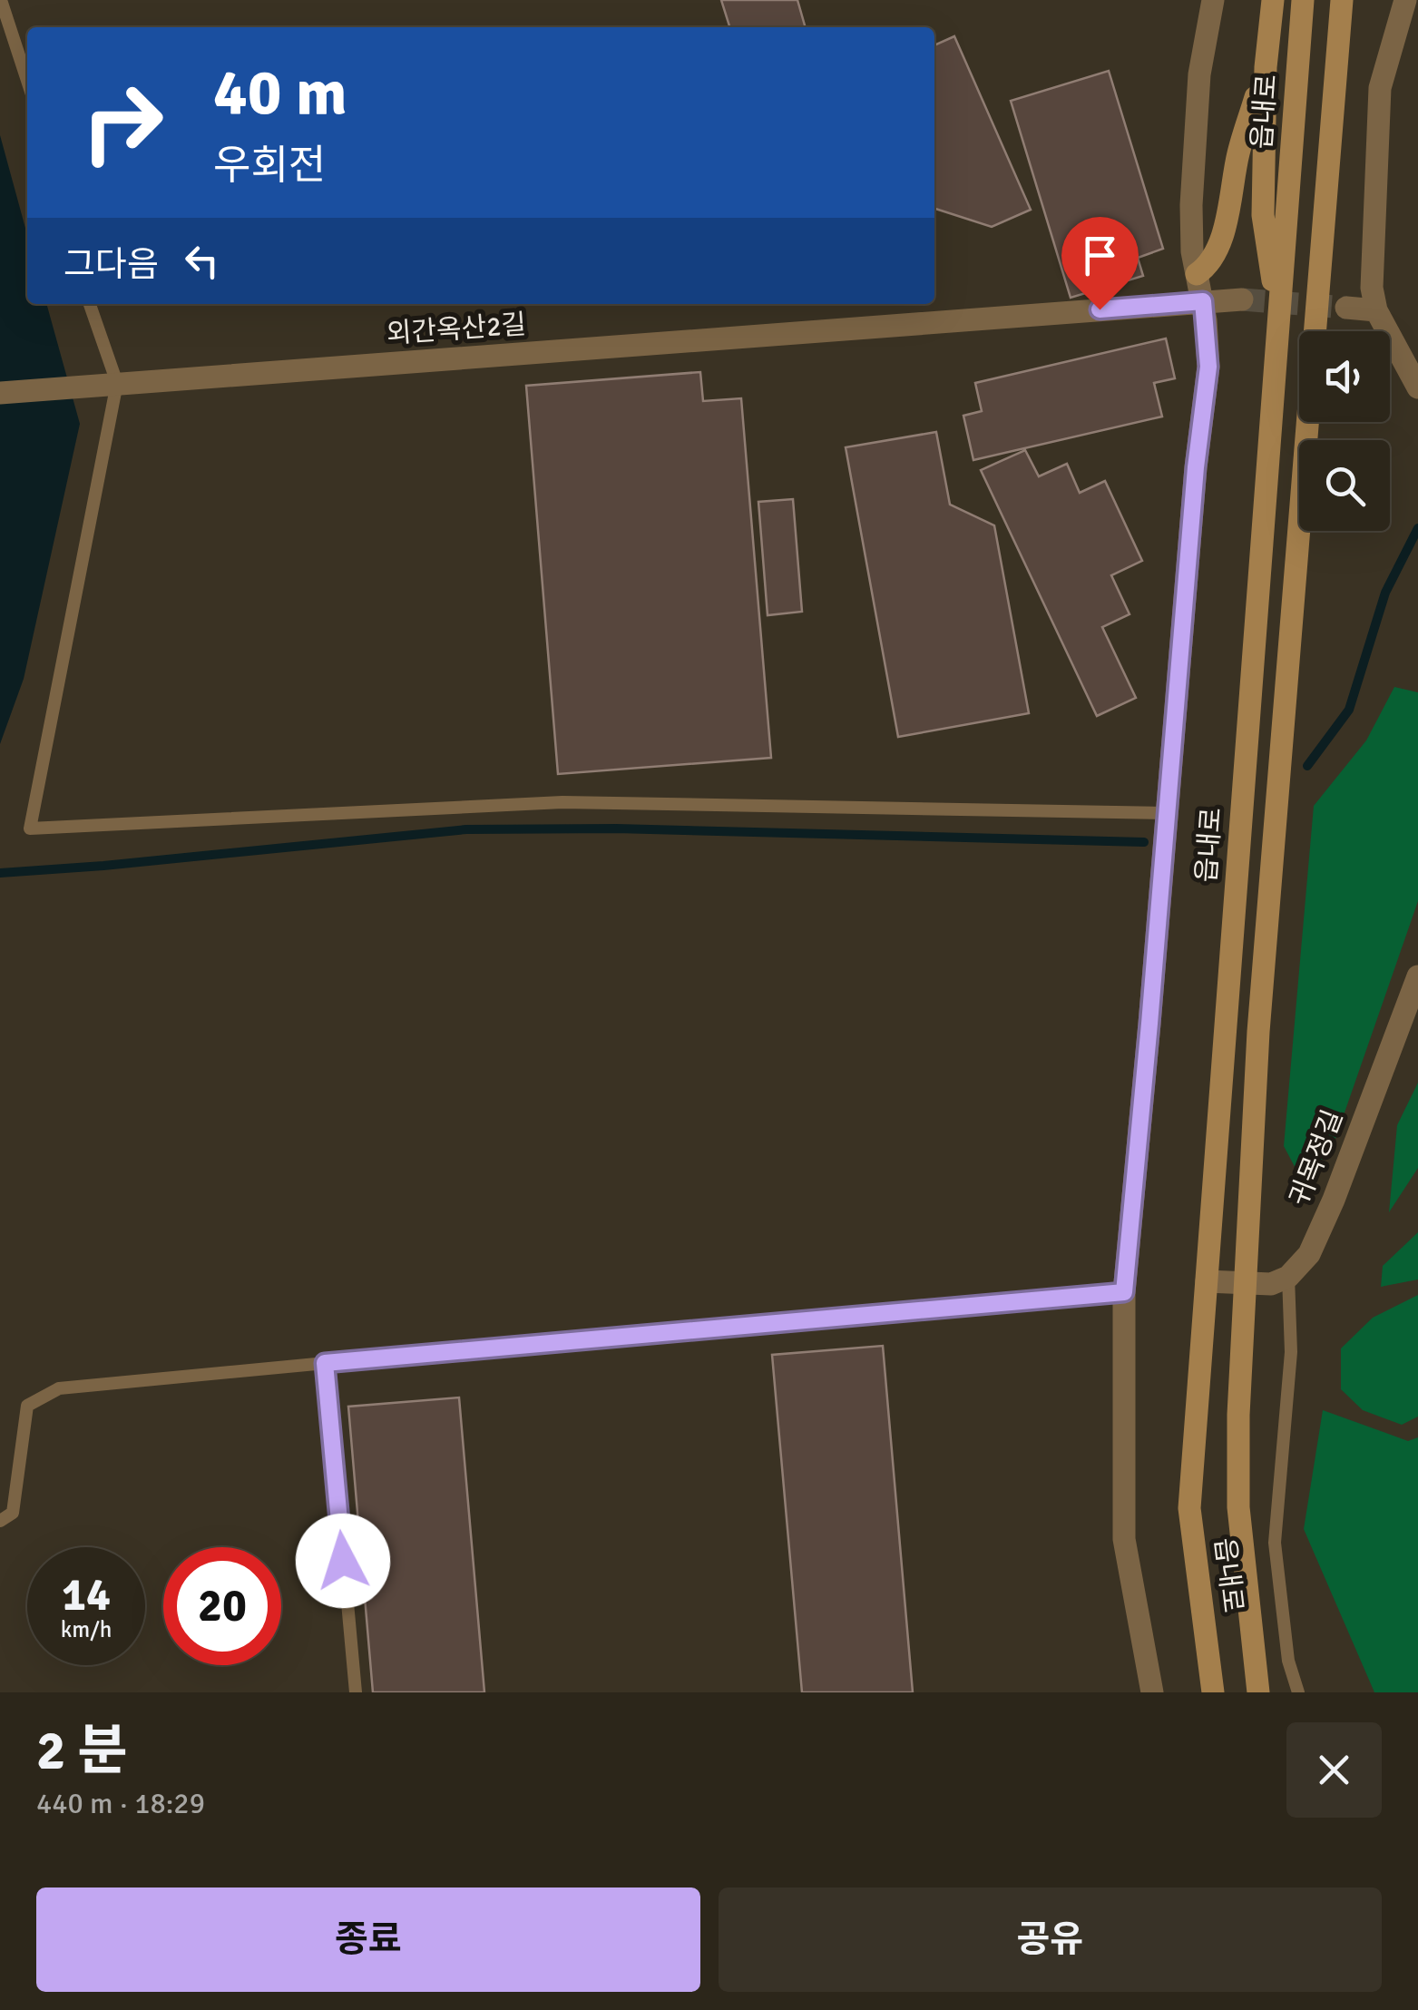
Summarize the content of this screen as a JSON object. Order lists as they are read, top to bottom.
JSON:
{
  "streets": {
    "street": ["읍내로", "외간옥산2길", "귀목정길"]
  },
  "page": {
    "turn": ["40 m", "우회전"],
    "then": "그다음",
    "speed": "14 km/h",
    "limit": "20",
    "heading": ["2 분", "440 m · 18:29"],
    "buttons": ["종료", "공유"]
  }
}
